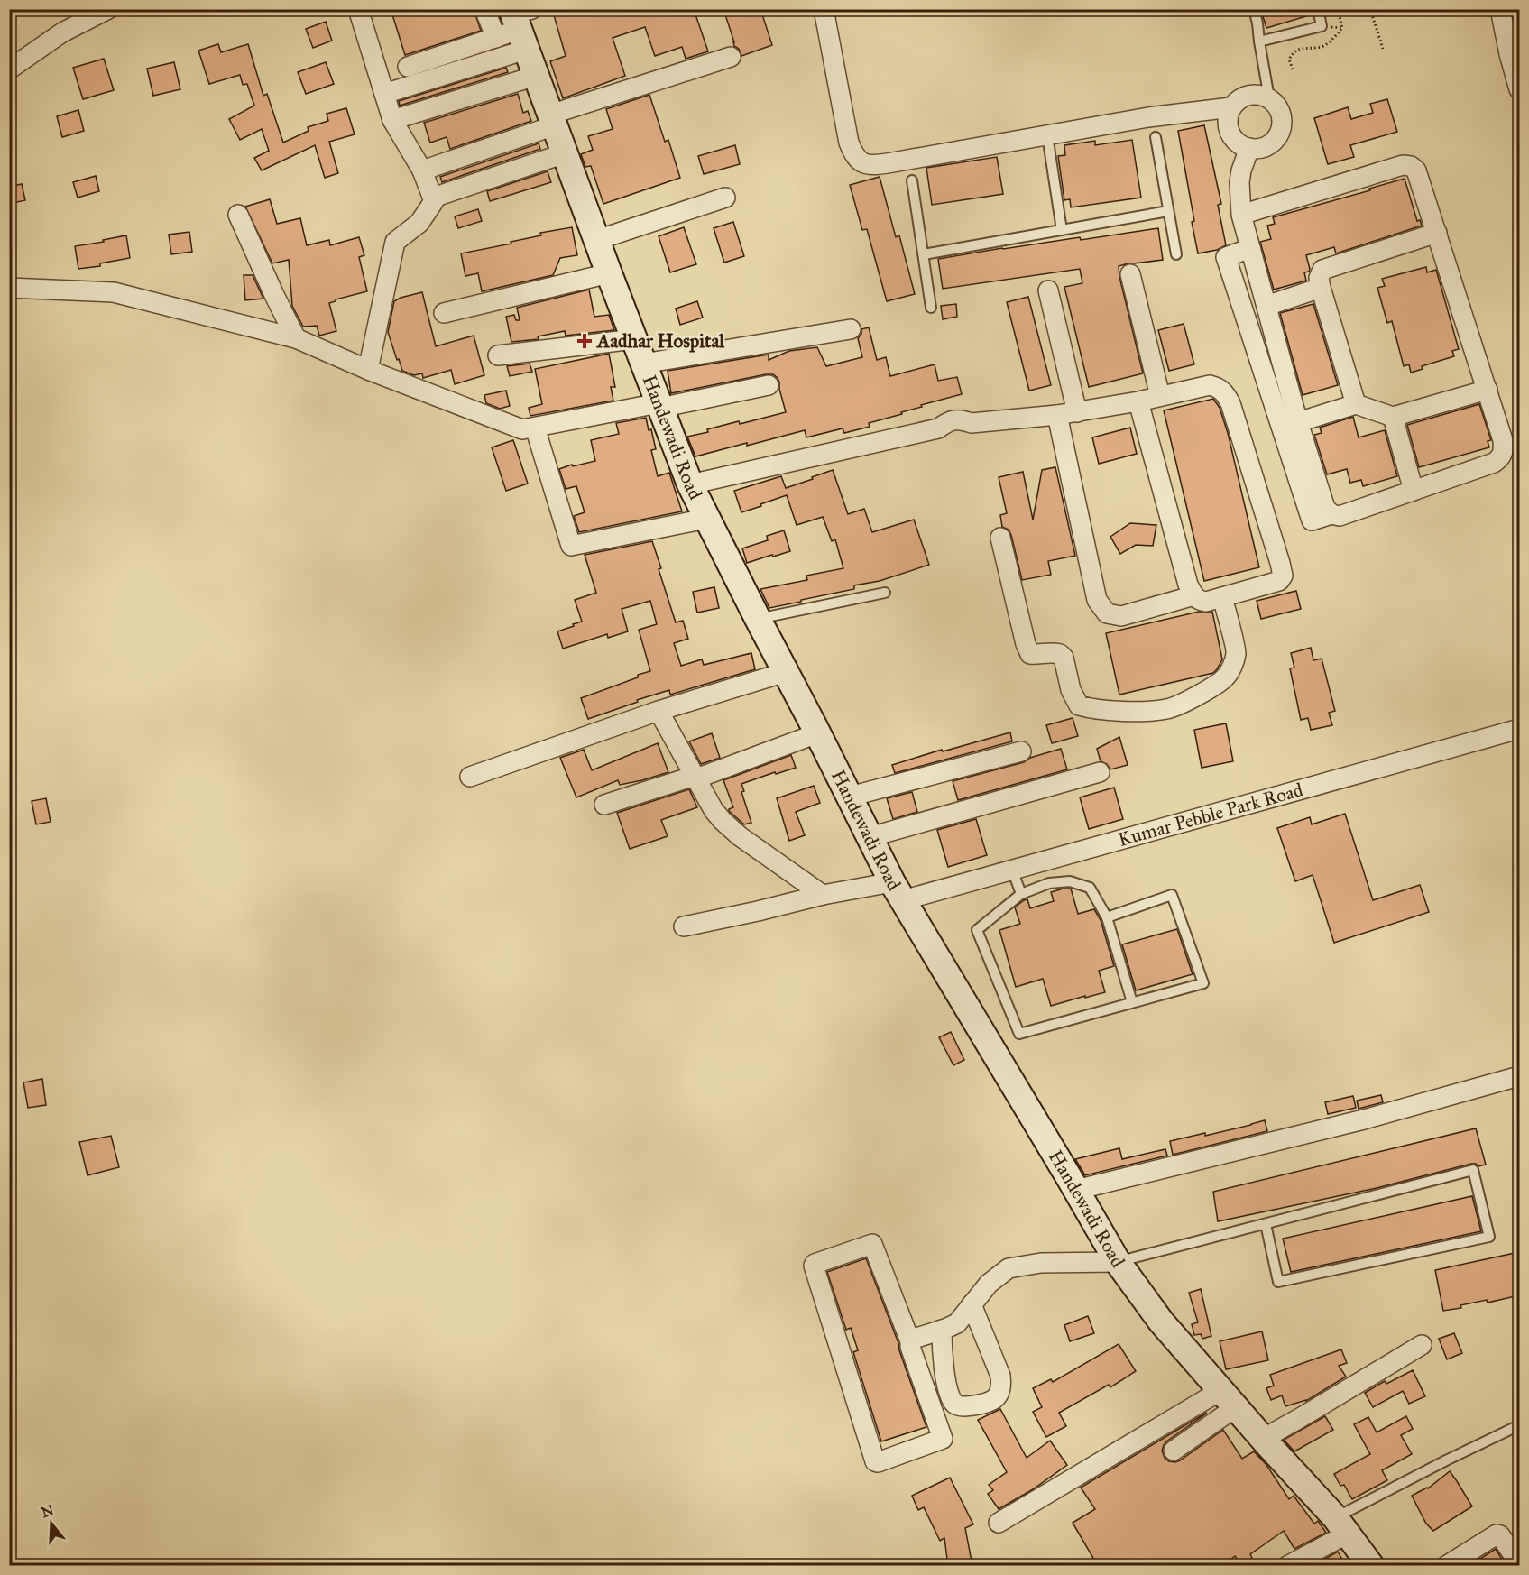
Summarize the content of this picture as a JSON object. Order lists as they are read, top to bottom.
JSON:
{
  "streets": {
    "main road": ["Handewadi Road"],
    "street": ["Kumar Pebble Park Road"]
  },
  "crossings": [
    ["Handewadi Road", "Kumar Pebble Park Road"]
  ],
  "places": {
    "health": ["Aadhar Hospital"]
  },
  "north": "top"
}
